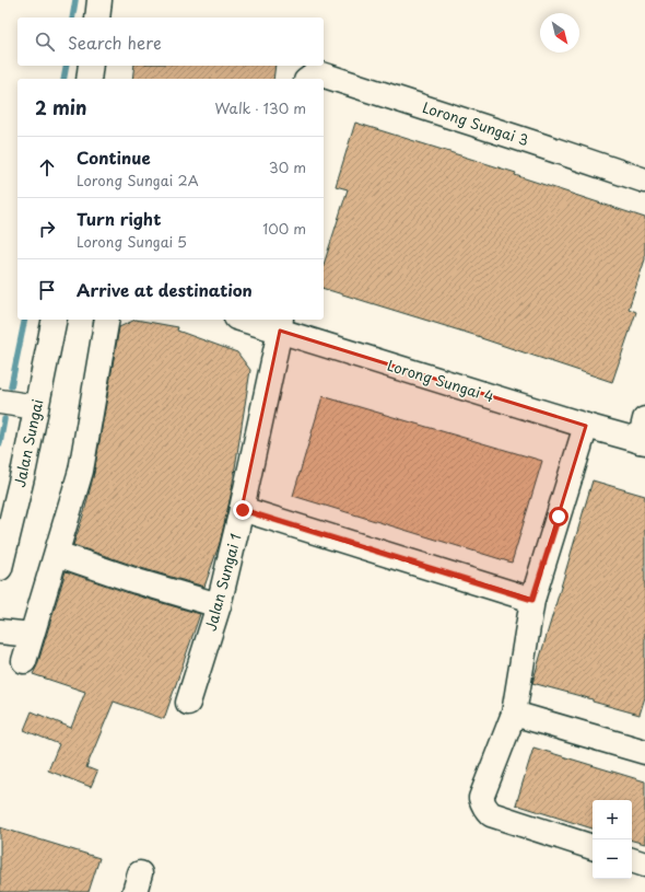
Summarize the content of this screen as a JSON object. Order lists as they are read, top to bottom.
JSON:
{
  "streets": {
    "street": [
      "Lorong Sungai 3",
      "Lorong Sungai 4",
      "Jalan Sungai",
      "Jalan Sungai 1"
    ]
  },
  "crossings": [
    ["Lorong Sungai 4", "Jalan Sungai 1"]
  ],
  "north": "bottom right",
  "page": {
    "search": "Search here",
    "heading": ["2 min", "Walk · 130 m"],
    "list": [
      ["Continue", "Lorong Sungai 2A", "30 m"],
      ["Turn right", "Lorong Sungai 5", "100 m"],
      "Arrive at destination"
    ],
    "map_buttons": ["+", "−"]
  }
}
